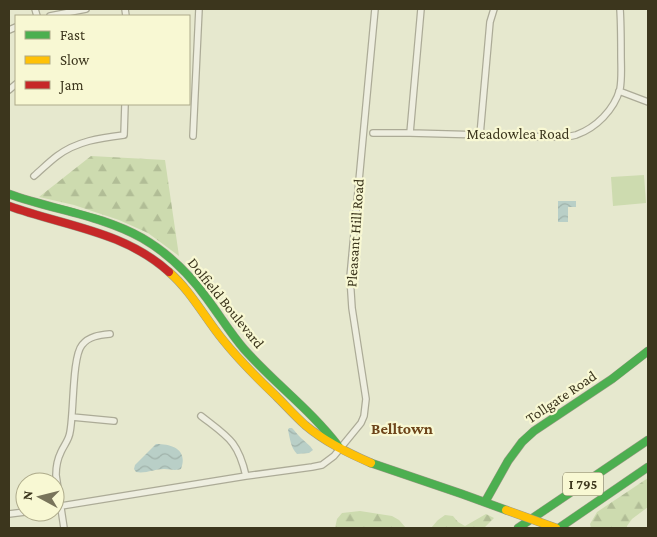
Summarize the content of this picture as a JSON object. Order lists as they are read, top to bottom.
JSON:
{
  "streets": {
    "main road": ["Dolfield Boulevard", "Tollgate Road", "I 795"],
    "street": ["Meadowlea Road", "Pleasant Hill Road"]
  },
  "crossings": [
    ["Pleasant Hill Road", "Dolfield Boulevard"],
    ["Dolfield Boulevard", "Tollgate Road"]
  ],
  "districts": ["Belltown"],
  "legend": ["Fast", "Slow", "Jam"],
  "north": "left"
}
